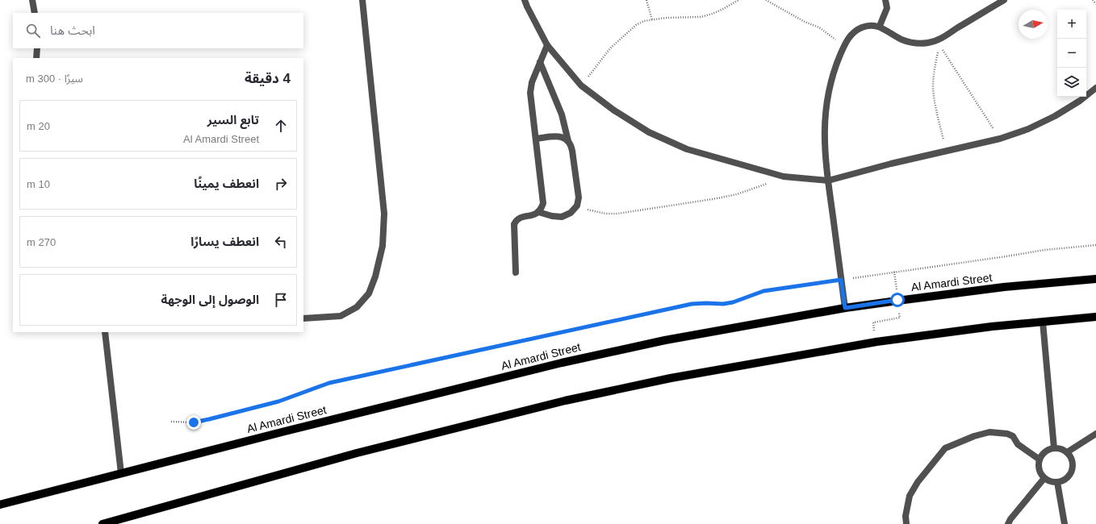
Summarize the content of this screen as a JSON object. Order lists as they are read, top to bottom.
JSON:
{
  "streets": {
    "main road": ["Al Amardi Street"]
  },
  "north": "right",
  "page": {
    "map_buttons": ["+", "−"],
    "search": "ابحث هنا",
    "heading": ["4 دقيقة", "سيرًا · 300 m"],
    "list": [
      ["تابع السير", "Al Amardi Street", "20 m"],
      ["انعطف يمينًا", "10 m"],
      ["انعطف يسارًا", "270 m"],
      "الوصول إلى الوجهة"
    ]
  }
}
